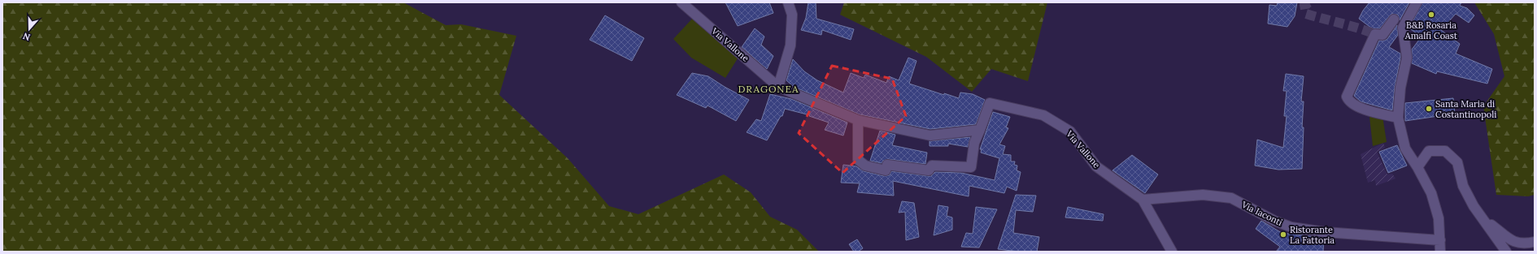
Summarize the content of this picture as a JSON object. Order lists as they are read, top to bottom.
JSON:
{
  "streets": {
    "street": ["Via Vallone", "Via Iaconti"]
  },
  "crossings": [
    ["Via Vallone", "Via Iaconti"]
  ],
  "districts": ["DRAGONEA"],
  "places": ["B&B Rosaria Amalfi Coast", "Santa Maria di Costantinopoli", "Ristorante La Fattoria"],
  "north": "bottom"
}
